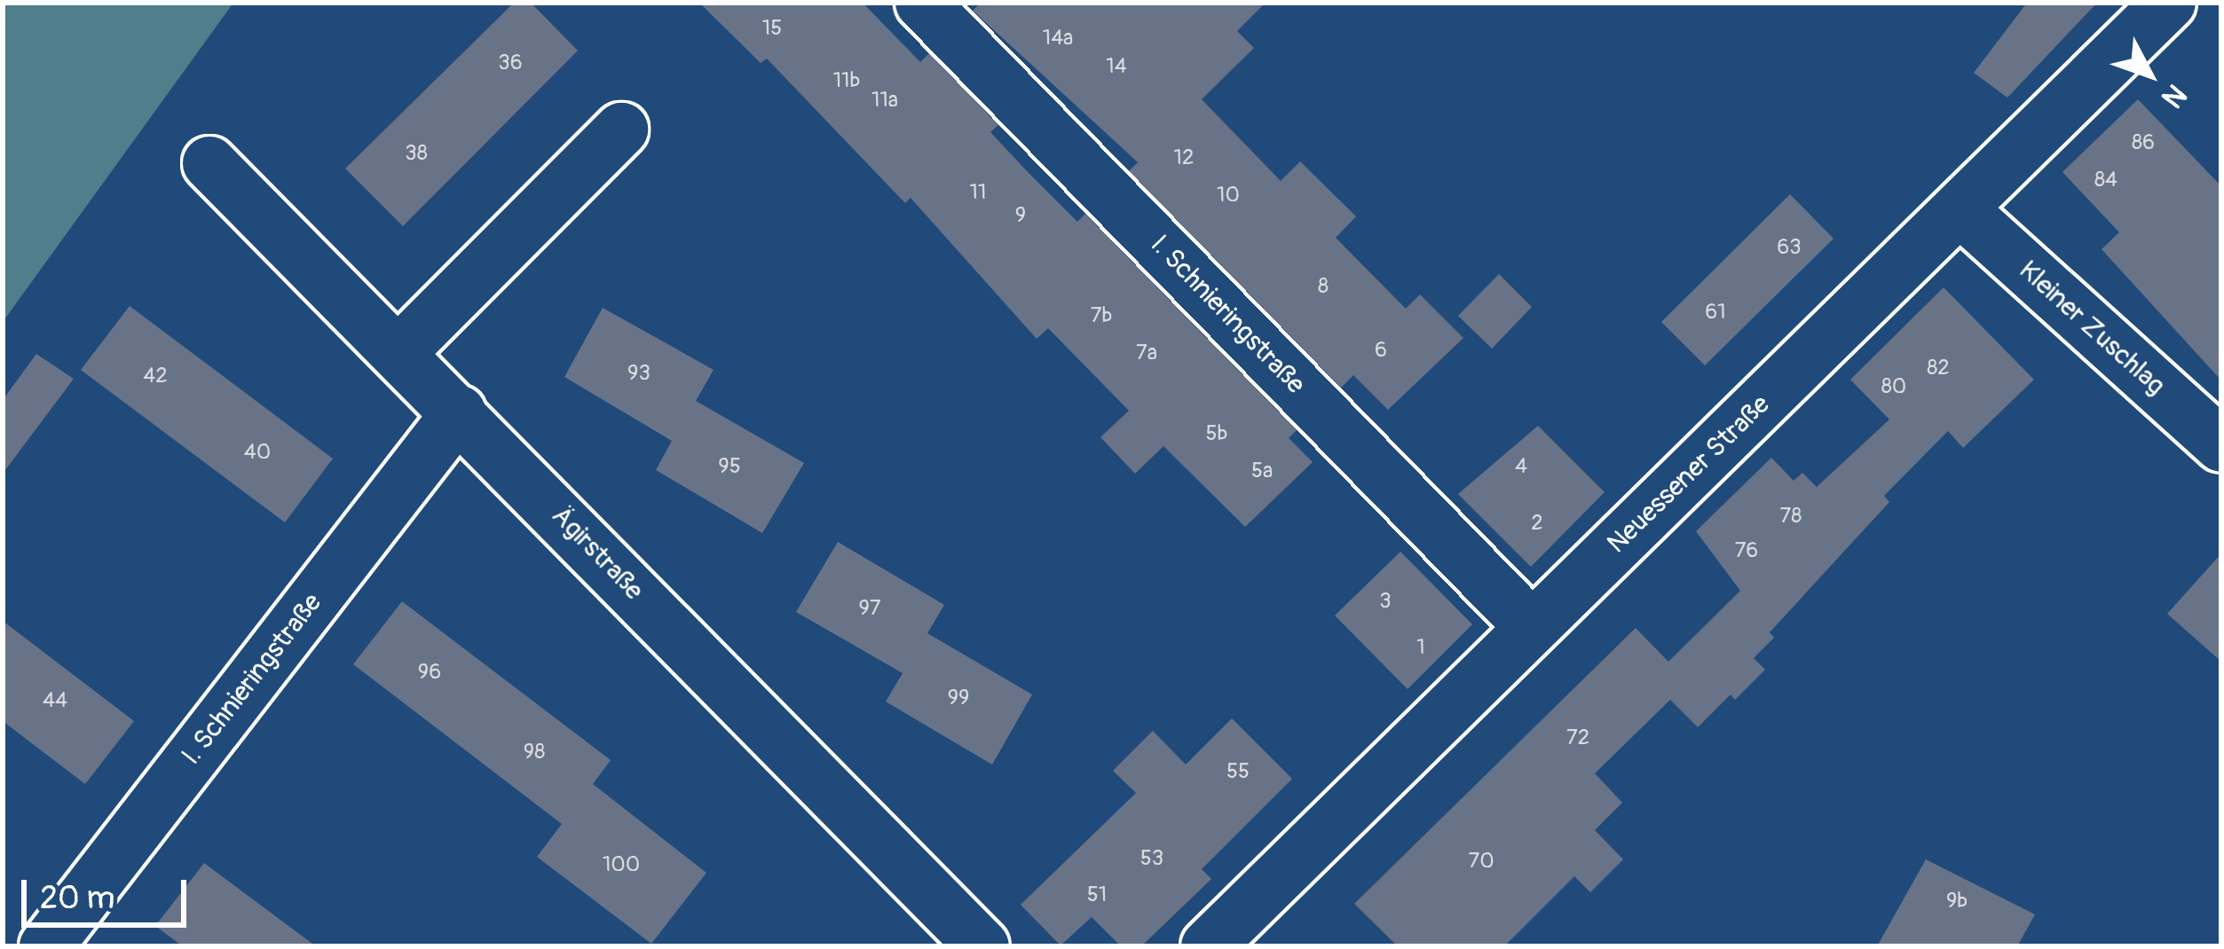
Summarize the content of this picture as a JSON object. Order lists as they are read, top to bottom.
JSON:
{
  "streets": {
    "street": [
      "I. Schnieringstraße",
      "Kleiner Zuschlag",
      "Neuessener Straße",
      "Ägirstraße"
    ]
  },
  "crossings": [
    ["I. Schnieringstraße", "Neuessener Straße"],
    ["I. Schnieringstraße", "Ägirstraße"],
    ["Kleiner Zuschlag", "Neuessener Straße"]
  ],
  "house_numbers": [
    "15",
    "14a",
    "36",
    "14",
    "11b",
    "11a",
    "86",
    "38",
    "12",
    "84",
    "11",
    "10",
    "9",
    "63",
    "8",
    "61",
    "7b",
    "6",
    "7a",
    "82",
    "93",
    "42",
    "80",
    "5b",
    "40",
    "95",
    "4",
    "5a",
    "78",
    "2",
    "76",
    "3",
    "97",
    "1",
    "96",
    "99",
    "44",
    "72",
    "98",
    "55",
    "53",
    "70",
    "100",
    "51",
    "9b"
  ],
  "scale_bar": "20 m",
  "north": "bottom right"
}
